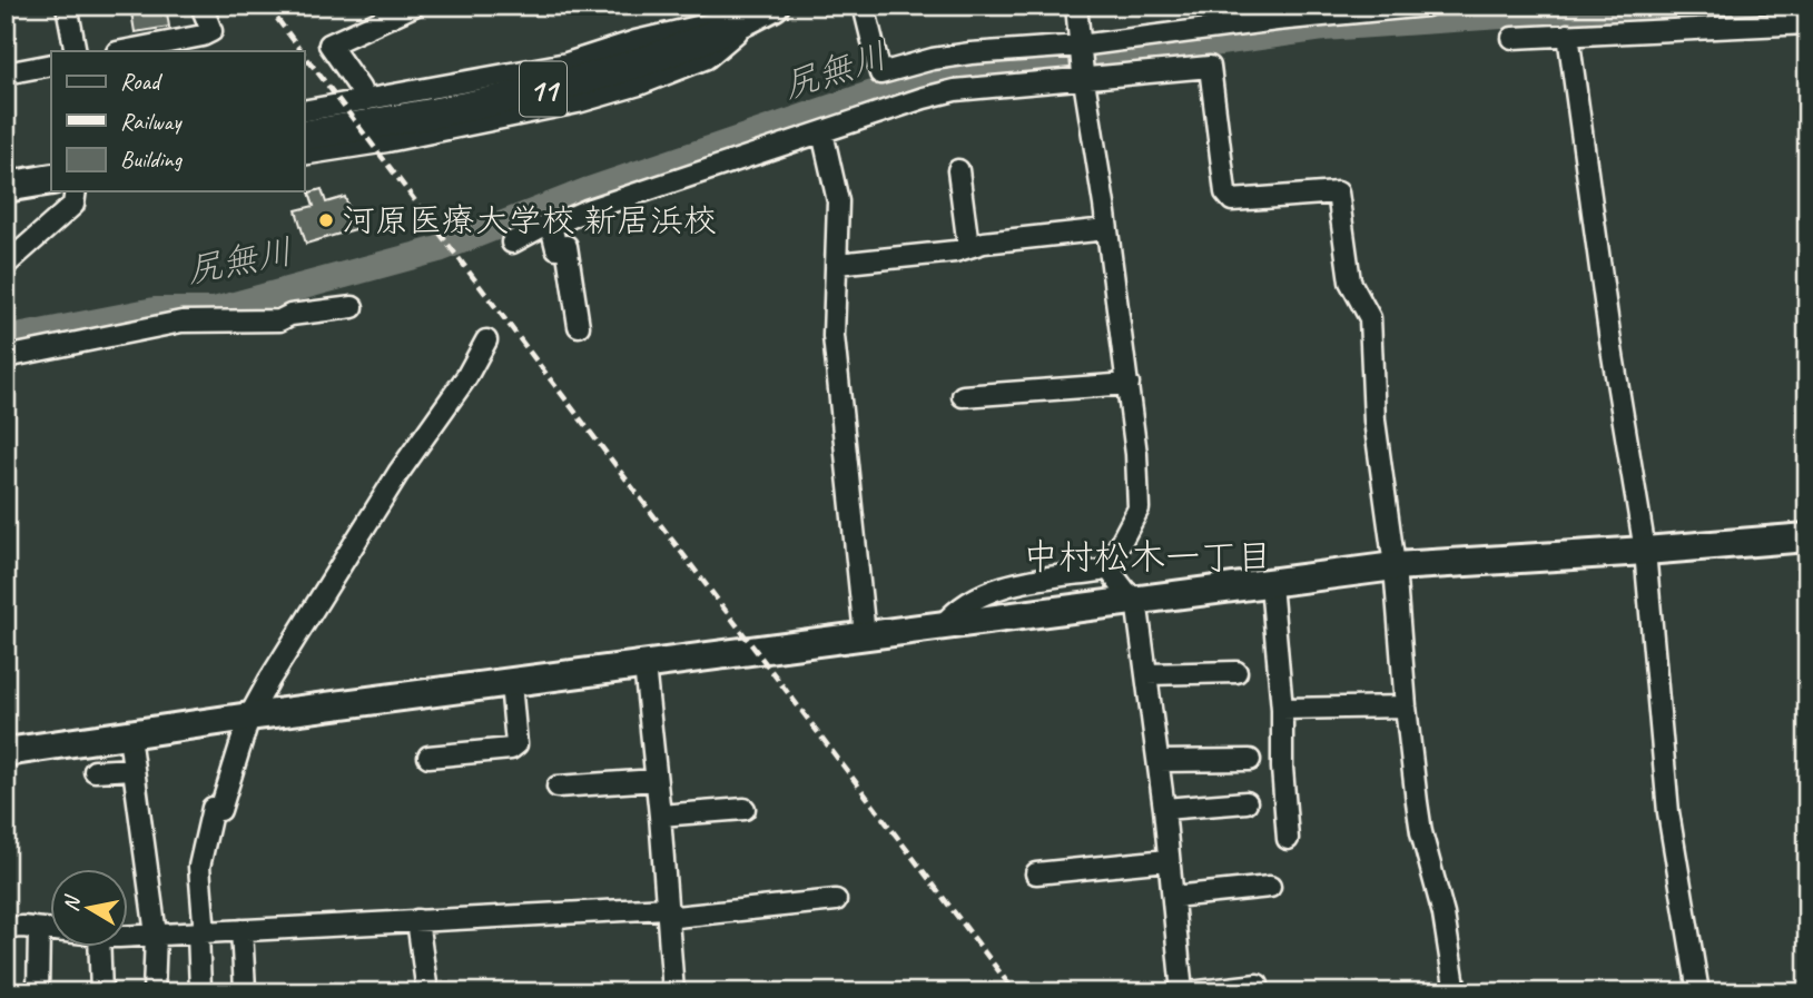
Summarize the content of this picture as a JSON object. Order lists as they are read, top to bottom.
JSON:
{
  "streets": {
    "main road": ["11"]
  },
  "districts": ["中村松木一丁目"],
  "water": ["尻無川"],
  "places": ["河原医療大学校 新居浜校"],
  "legend": ["Road", "Railway", "Building"],
  "north": "left"
}
